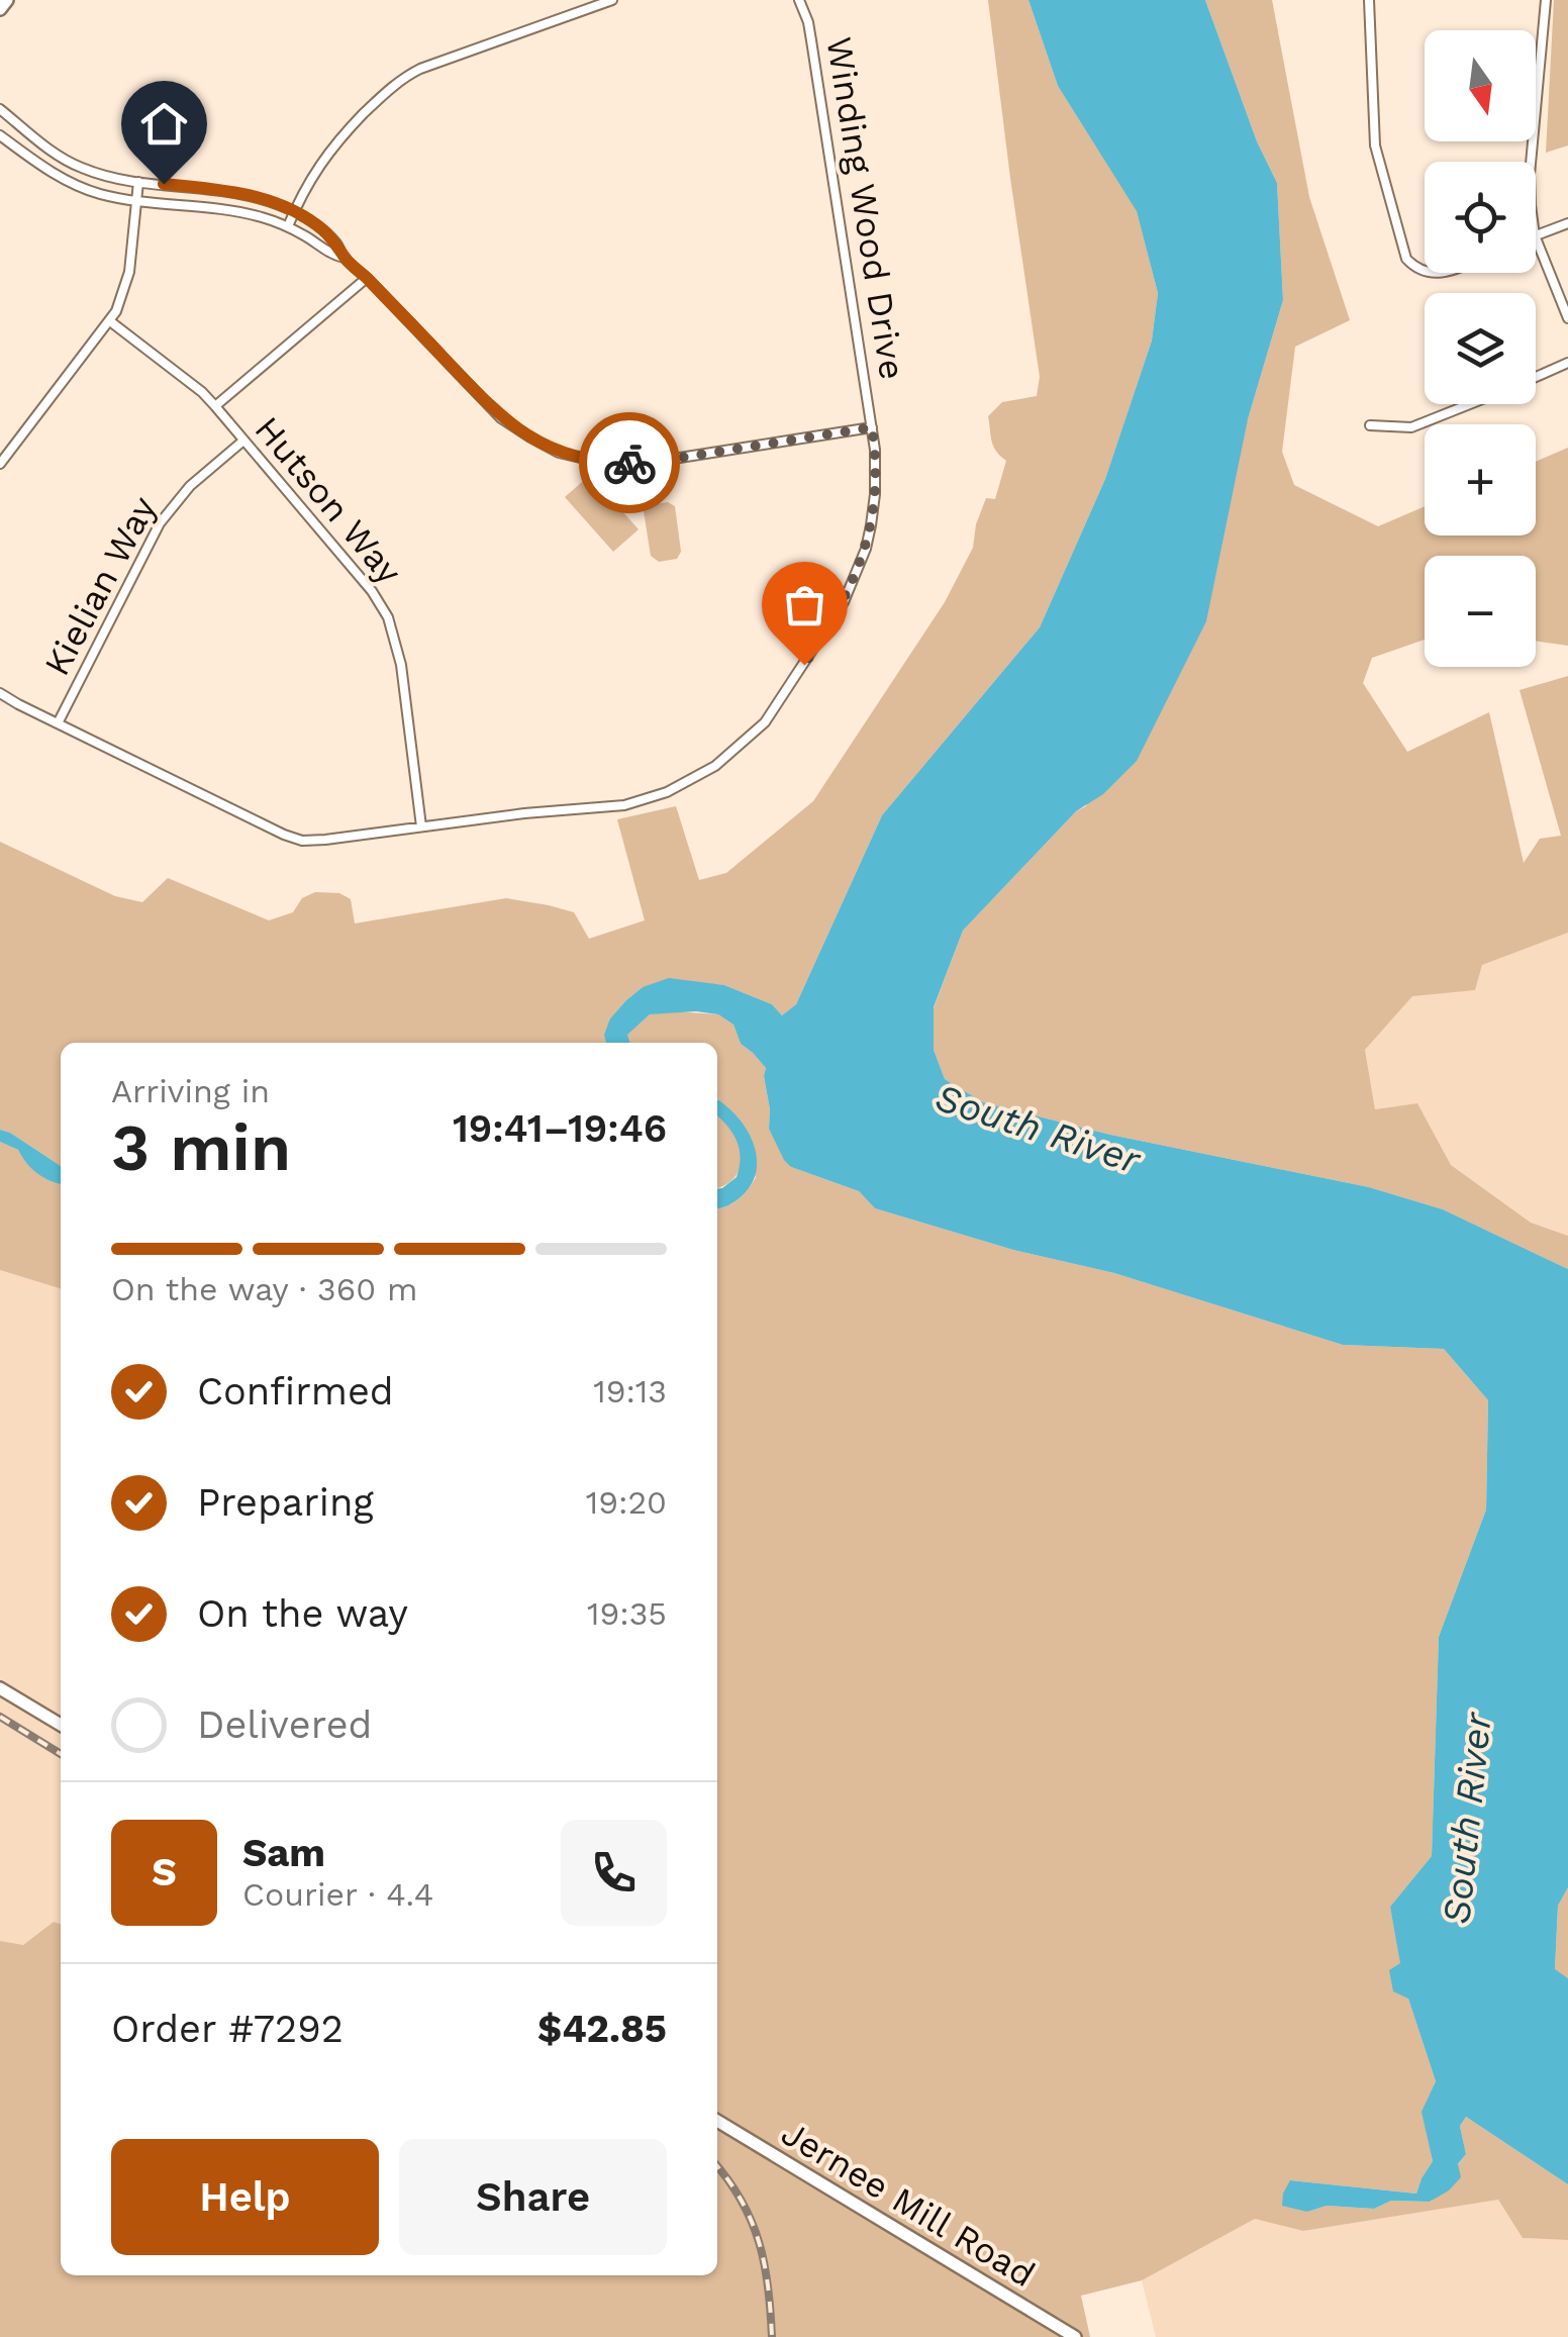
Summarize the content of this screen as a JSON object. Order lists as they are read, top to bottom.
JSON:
{
  "streets": {
    "street": [
      "Winding Wood Drive",
      "Hutson Way",
      "Kielian Way",
      "Jernee Mill Road"
    ]
  },
  "crossings": [
    ["Winding Wood Drive", "Hutson Way"],
    ["Winding Wood Drive", "Kielian Way"],
    ["Hutson Way", "Kielian Way"]
  ],
  "water": ["South River"],
  "north": "bottom",
  "page": {
    "map_buttons": ["+", "−"],
    "heading": ["3 min", "Arriving in", "19:41–19:46"],
    "panel": [
      "Sam",
      "Courier · 4.4",
      "Order #7292",
      "$42.85"
    ],
    "bar": "On the way · 360 m",
    "list": [
      ["Confirmed", "19:13"],
      ["Preparing", "19:20"],
      ["On the way", "19:35"],
      "Delivered"
    ],
    "round": "S",
    "buttons": ["Help", "Share"]
  }
}
